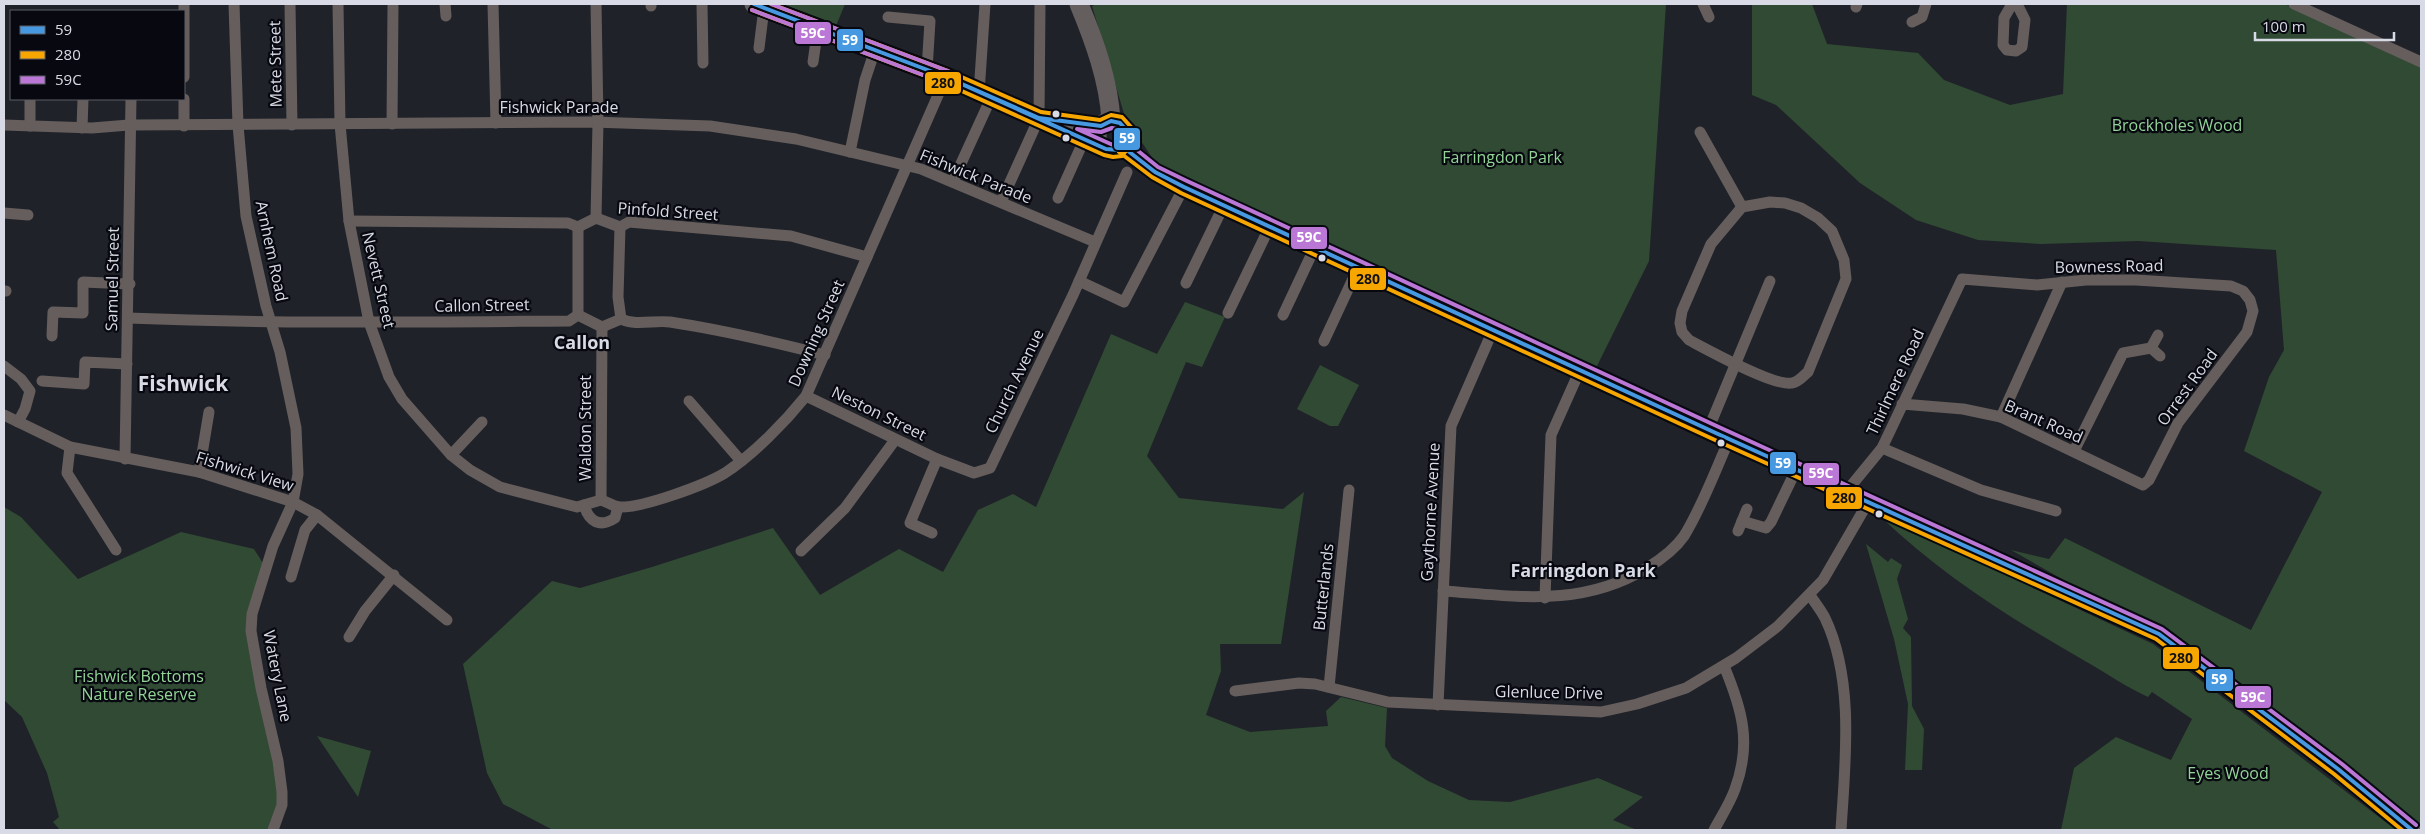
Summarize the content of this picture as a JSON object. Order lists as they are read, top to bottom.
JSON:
{
  "streets": {
    "street": [
      "Mete Street",
      "Fishwick Parade",
      "Pinfold Street",
      "Arnhem Road",
      "Bowness Road",
      "Samuel Street",
      "Nevett Street",
      "Callon Street",
      "Downing Street",
      "Church Avenue",
      "Thirlmere Road",
      "Orrest Road",
      "Neston Street",
      "Brant Road",
      "Waldon Street",
      "Fishwick View",
      "Gaythorne Avenue",
      "Butterlands",
      "Watery Lane",
      "Glenluce Drive"
    ]
  },
  "crossings": [
    ["Mete Street", "Fishwick Parade"],
    ["Fishwick Parade", "Arnhem Road"],
    ["Fishwick Parade", "Samuel Street"],
    ["Fishwick Parade", "Nevett Street"],
    ["Fishwick Parade", "Downing Street"],
    ["Fishwick Parade", "Church Avenue"],
    ["Pinfold Street", "Downing Street"],
    ["Arnhem Road", "Callon Street"],
    ["Arnhem Road", "Fishwick View"],
    ["Arnhem Road", "Watery Lane"],
    ["Bowness Road", "Thirlmere Road"],
    ["Bowness Road", "Orrest Road"],
    ["Samuel Street", "Callon Street"],
    ["Samuel Street", "Fishwick View"],
    ["Nevett Street", "Callon Street"],
    ["Nevett Street", "Waldon Street"],
    ["Downing Street", "Neston Street"],
    ["Church Avenue", "Neston Street"],
    ["Thirlmere Road", "Brant Road"],
    ["Orrest Road", "Brant Road"],
    ["Fishwick View", "Watery Lane"],
    ["Gaythorne Avenue", "Glenluce Drive"],
    ["Butterlands", "Glenluce Drive"]
  ],
  "districts": ["Callon", "Fishwick", "Farringdon Park"],
  "parks": [
    "Brockholes Wood",
    "Farringdon Park",
    "Fishwick Bottoms Nature Reserve",
    "Eyes Wood"
  ],
  "lines": ["transit line 59", "transit line 280", "transit line 59C"],
  "legend": ["59", "280", "59C"],
  "scale_bar": "100 m"
}
